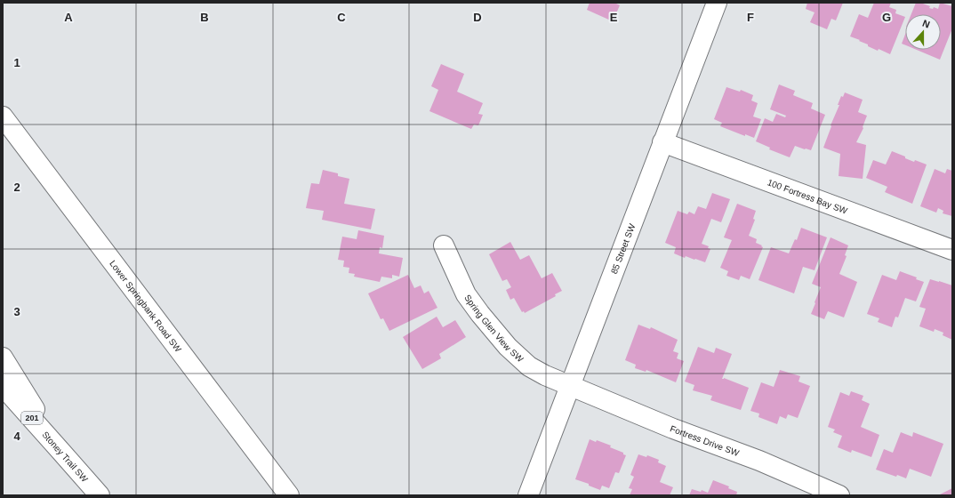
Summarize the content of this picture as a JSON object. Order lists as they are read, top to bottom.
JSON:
{
  "streets": {
    "main road": [
      "100 Fortress Bay SW",
      "85 Street SW",
      "Lower Springbank Road SW",
      "Spring Glen View SW",
      "201",
      "Fortress Drive SW",
      "Stoney Trail SW"
    ]
  },
  "crossings": [
    ["100 Fortress Bay SW", "85 Street SW"],
    ["85 Street SW", "Spring Glen View SW"],
    ["85 Street SW", "Fortress Drive SW"],
    ["Spring Glen View SW", "Fortress Drive SW"]
  ],
  "north": "top",
  "grid": {
    "columns": [
      "A",
      "B",
      "C",
      "D",
      "E",
      "F",
      "G"
    ],
    "rows": [
      "1",
      "2",
      "3",
      "4"
    ]
  }
}
